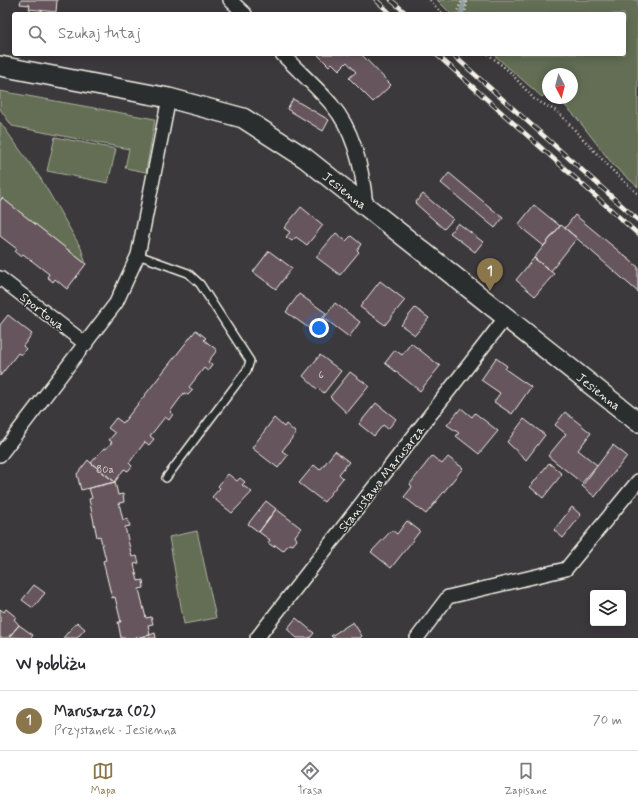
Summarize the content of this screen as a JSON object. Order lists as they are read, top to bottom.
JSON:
{
  "streets": {
    "street": ["Jesienna", "Sportowa", "Stanisława Marusarza"]
  },
  "crossings": [
    ["Jesienna", "Stanisława Marusarza"]
  ],
  "house_numbers": ["6", "80a"],
  "north": "bottom",
  "page": {
    "search": "Szukaj tutaj",
    "pins": "1",
    "heading": "W pobliżu",
    "list": [
      {
        "mark": "1",
        "name": "Marusarza (02)",
        "note": "Przystanek · Jesienna",
        "value": "70 m"
      }
    ],
    "nav": ["Mapa", "Trasa", "Zapisane"]
  }
}
